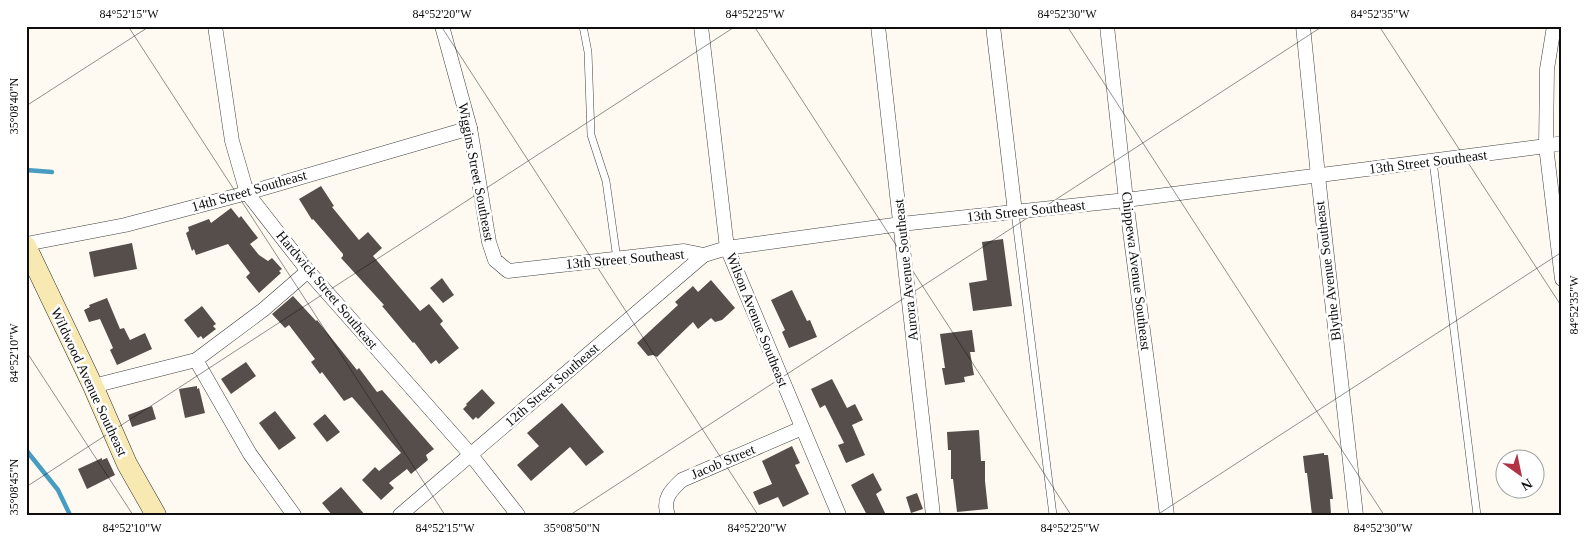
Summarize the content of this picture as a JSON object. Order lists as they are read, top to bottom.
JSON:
{
  "streets": {
    "main road": ["Wildwood Avenue Southeast"],
    "street": [
      "13th Street Southeast",
      "Wiggins Street Southeast",
      "14th Street Southeast",
      "Aurora Avenue Southeast",
      "Chippewa Avenue Southeast",
      "Blythe Avenue Southeast",
      "Hardwick Street Southeast",
      "Wilson Avenue Southeast",
      "12th Street Southeast",
      "Jacob Street"
    ]
  },
  "crossings": [
    ["13th Street Southeast", "Wiggins Street Southeast"],
    ["13th Street Southeast", "Aurora Avenue Southeast"],
    ["13th Street Southeast", "Chippewa Avenue Southeast"],
    ["13th Street Southeast", "Blythe Avenue Southeast"],
    ["13th Street Southeast", "Wilson Avenue Southeast"],
    ["13th Street Southeast", "12th Street Southeast"],
    ["Wiggins Street Southeast", "14th Street Southeast"],
    ["14th Street Southeast", "Hardwick Street Southeast"],
    ["14th Street Southeast", "Wildwood Avenue Southeast"],
    ["Hardwick Street Southeast", "12th Street Southeast"],
    ["Wilson Avenue Southeast", "Jacob Street"]
  ],
  "north": "bottom right",
  "coordinates": [
    "84°52'15\"W",
    "84°52'20\"W",
    "84°52'25\"W",
    "84°52'30\"W",
    "84°52'35\"W",
    "35°08'40\"N",
    "84°52'10\"W",
    "35°08'45\"N",
    "35°08'50\"N"
  ]
}
